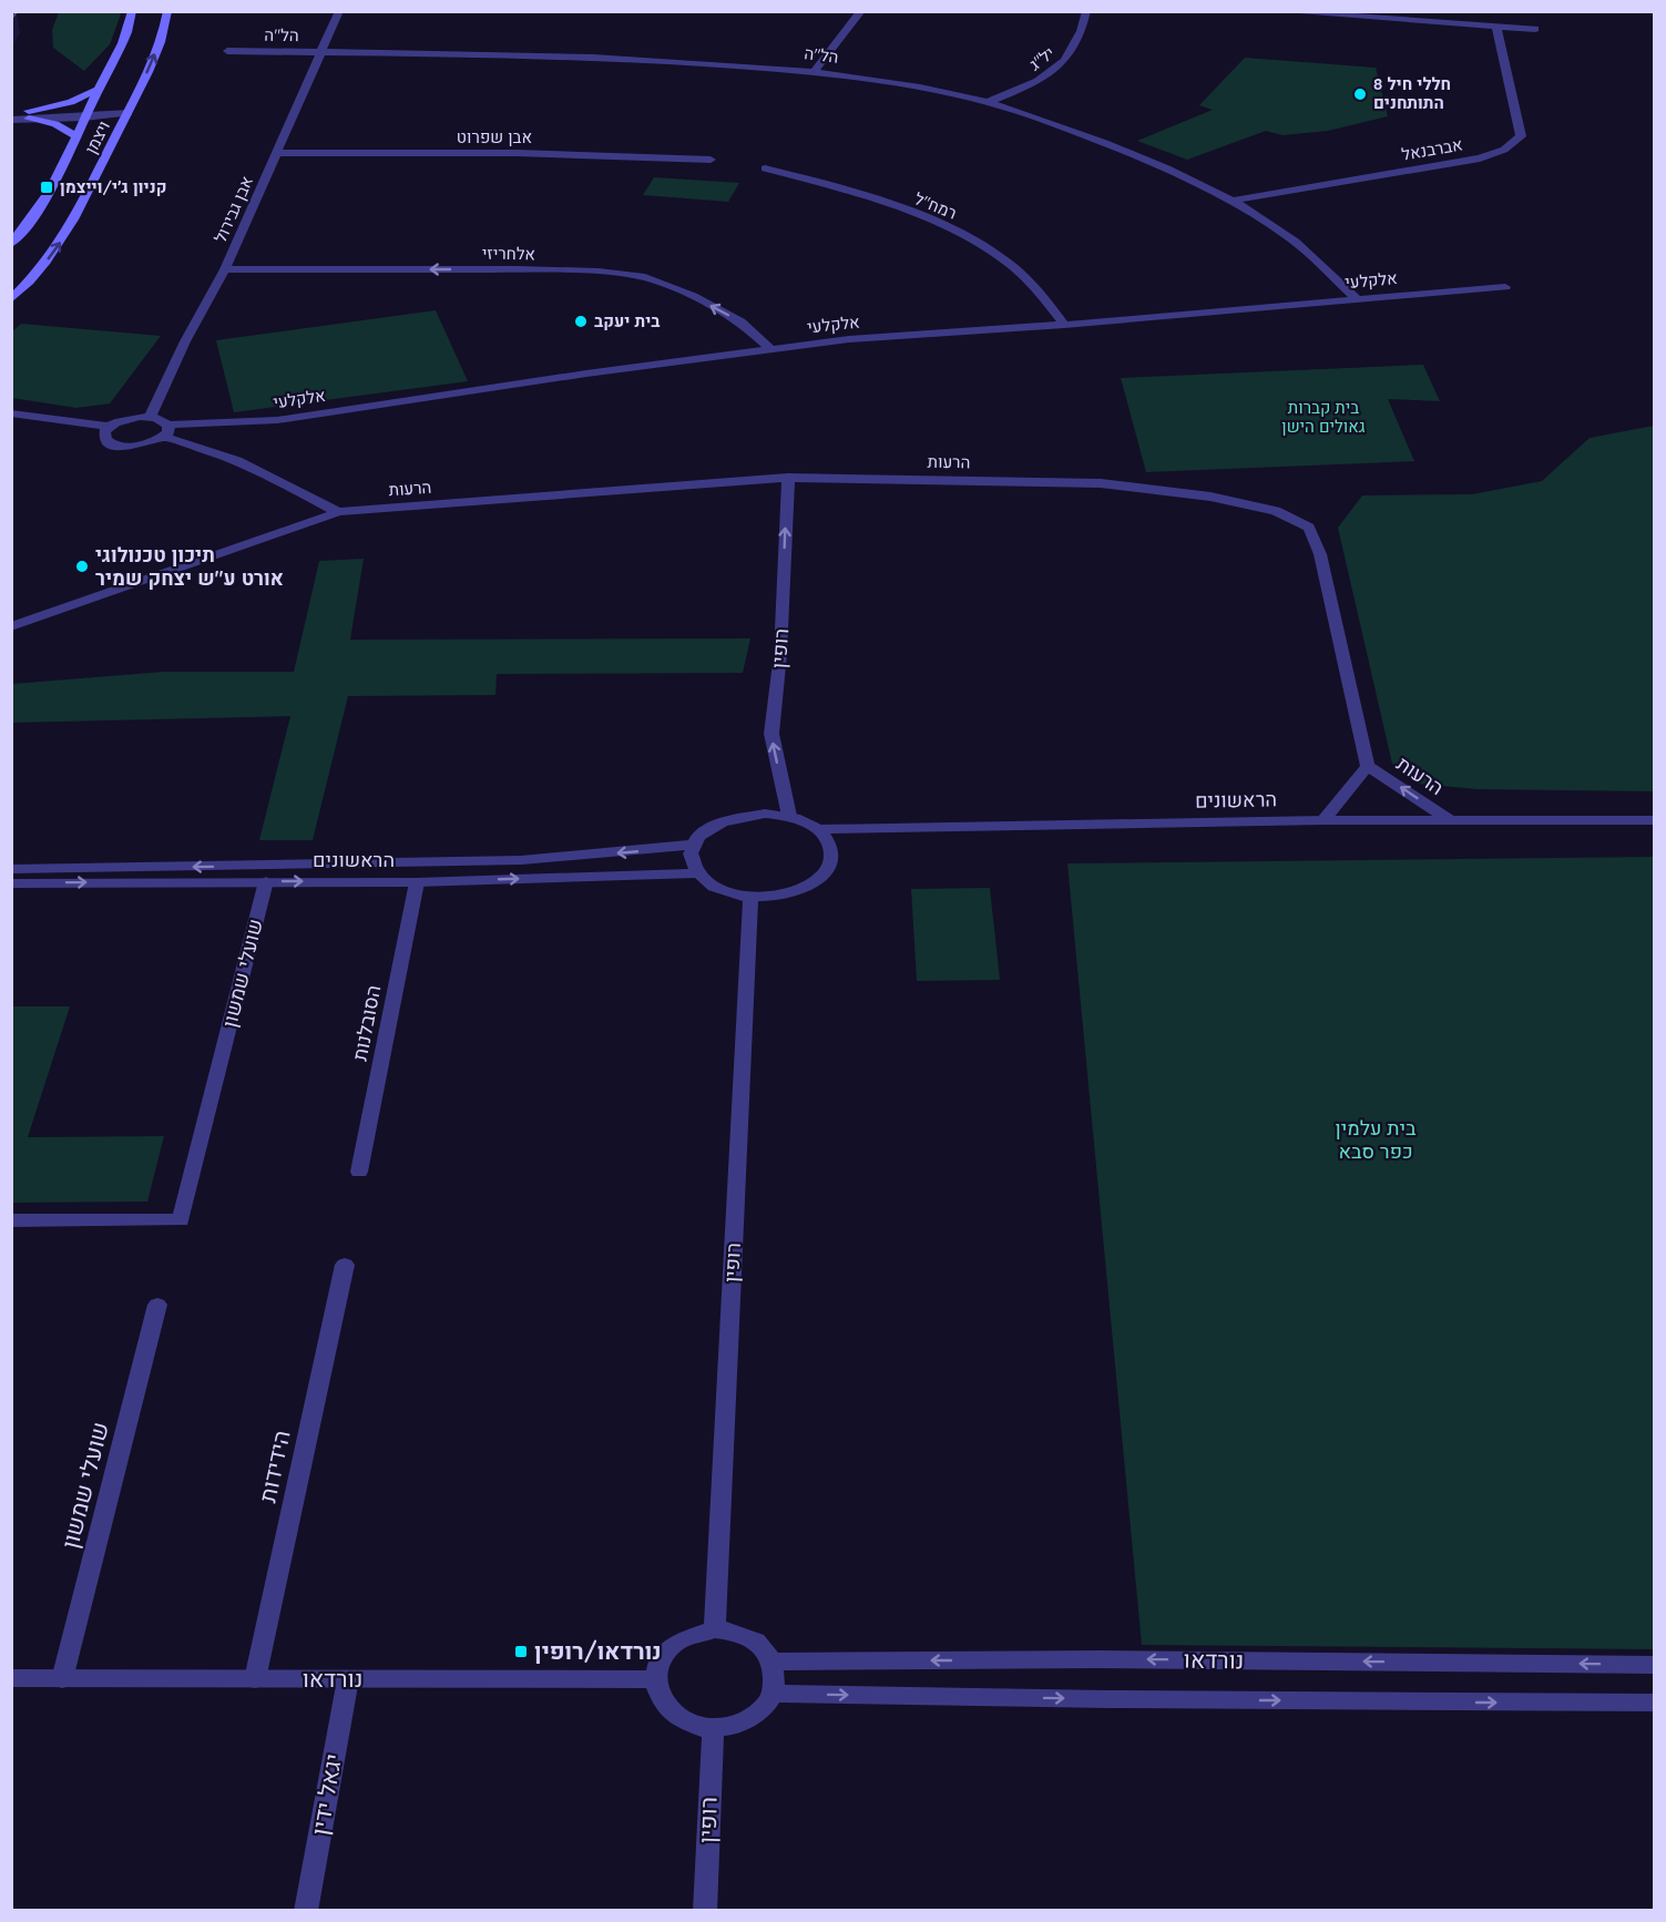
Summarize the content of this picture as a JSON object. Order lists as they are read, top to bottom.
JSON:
{
  "streets": {
    "main road": ["ויצמן"],
    "street": [
      "הל\"ה",
      "יל\"ג",
      "אבן שפרוט",
      "אברבנאל",
      "רמח\"ל",
      "אבן גבירול",
      "אלחריזי",
      "אלקלעי",
      "הרעות",
      "רופין",
      "הראשונים",
      "שועלי שמשון",
      "הסובלנות",
      "הידידות",
      "נורדאו",
      "יגאל ידין"
    ]
  },
  "crossings": [
    ["הל\"ה", "יל\"ג"],
    ["הל\"ה", "אברבנאל"],
    ["הל\"ה", "אבן גבירול"],
    ["הל\"ה", "אלקלעי"],
    ["אבן שפרוט", "אבן גבירול"],
    ["רמח\"ל", "אלקלעי"],
    ["אבן גבירול", "אלחריזי"],
    ["אלחריזי", "אלקלעי"],
    ["הרעות", "רופין"],
    ["הרעות", "הראשונים"],
    ["רופין", "הראשונים"],
    ["רופין", "נורדאו"],
    ["הראשונים", "שועלי שמשון"],
    ["הראשונים", "הסובלנות"],
    ["שועלי שמשון", "נורדאו"],
    ["הידידות", "נורדאו"],
    ["נורדאו", "יגאל ידין"]
  ],
  "one_way": ["אלחריזי"],
  "parks": ["בית קברות גאולים הישן", "בית עלמין כפר סבא"],
  "places": {
    "other": ["8 חללי חיל התותחנים", "בית יעקב", "תיכון טכנולוגי אורט ע\"ש יצחק שמיר"],
    "transit": ["קניון ג׳י/וייצמן", "נורדאו/רופין"]
  }
}
